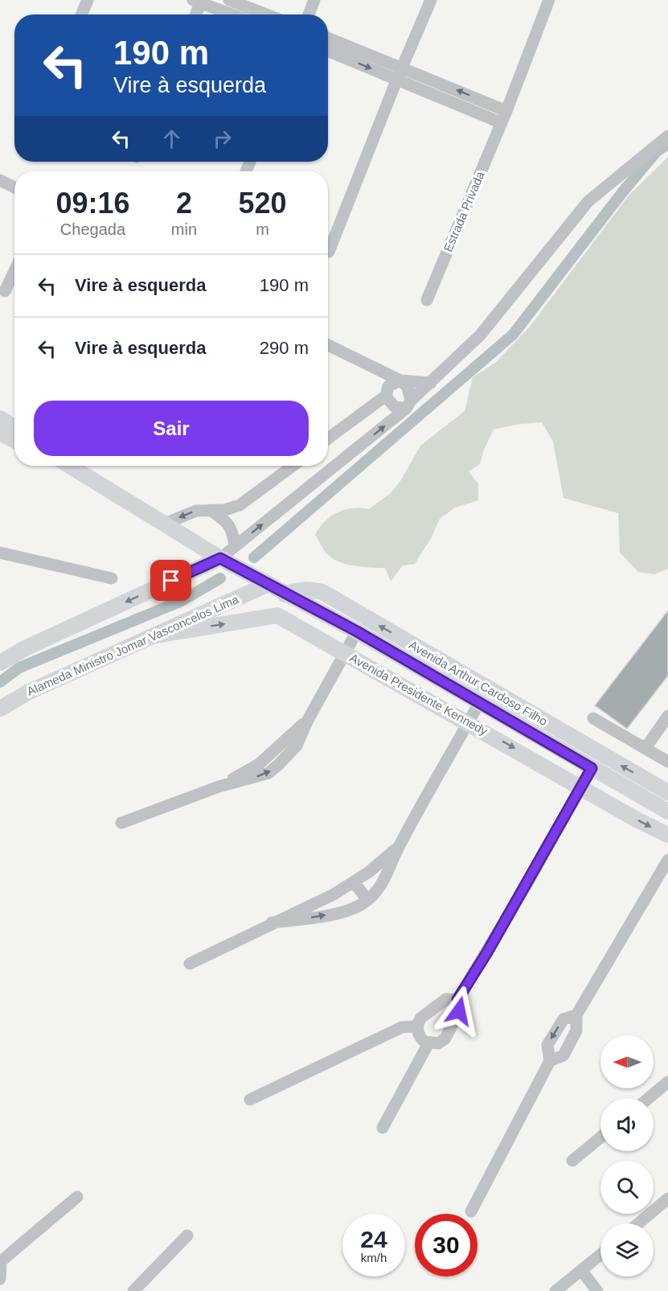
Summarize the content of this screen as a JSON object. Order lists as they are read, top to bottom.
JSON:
{
  "streets": {
    "main road": ["Alameda Ministro Jomar Vasconcelos Lima", "Avenida Arthur Cardoso Filho", "Avenida Presidente Kennedy"],
    "street": ["Estrada Privada"]
  },
  "crossings": [
    ["Alameda Ministro Jomar Vasconcelos Lima", "Avenida Presidente Kennedy"],
    ["Avenida Arthur Cardoso Filho", "Avenida Presidente Kennedy"]
  ],
  "one_way": ["Avenida Arthur Cardoso Filho"],
  "north": "left",
  "page": {
    "turn": ["190 m", "Vire à esquerda"],
    "eta": [
      "09:16",
      "Chegada",
      "2",
      "min",
      "520",
      "m"
    ],
    "list": [
      {
        "name": "Vire à esquerda",
        "value": "190 m"
      },
      {
        "name": "Vire à esquerda",
        "value": "290 m"
      }
    ],
    "buttons": "Sair",
    "speed": "24 km/h",
    "limit": "30"
  }
}
